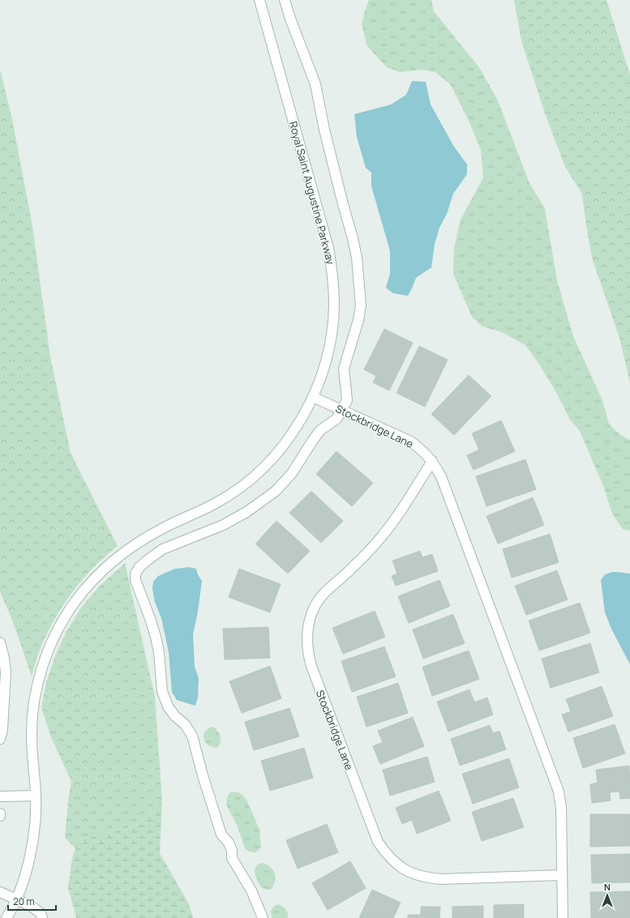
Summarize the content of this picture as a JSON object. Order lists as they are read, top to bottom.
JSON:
{
  "streets": {
    "street": ["Royal Saint Augustine Parkway", "Stockbridge Lane"]
  },
  "crossings": [
    ["Royal Saint Augustine Parkway", "Stockbridge Lane"]
  ],
  "scale_bar": "20 m",
  "north": "top"
}
